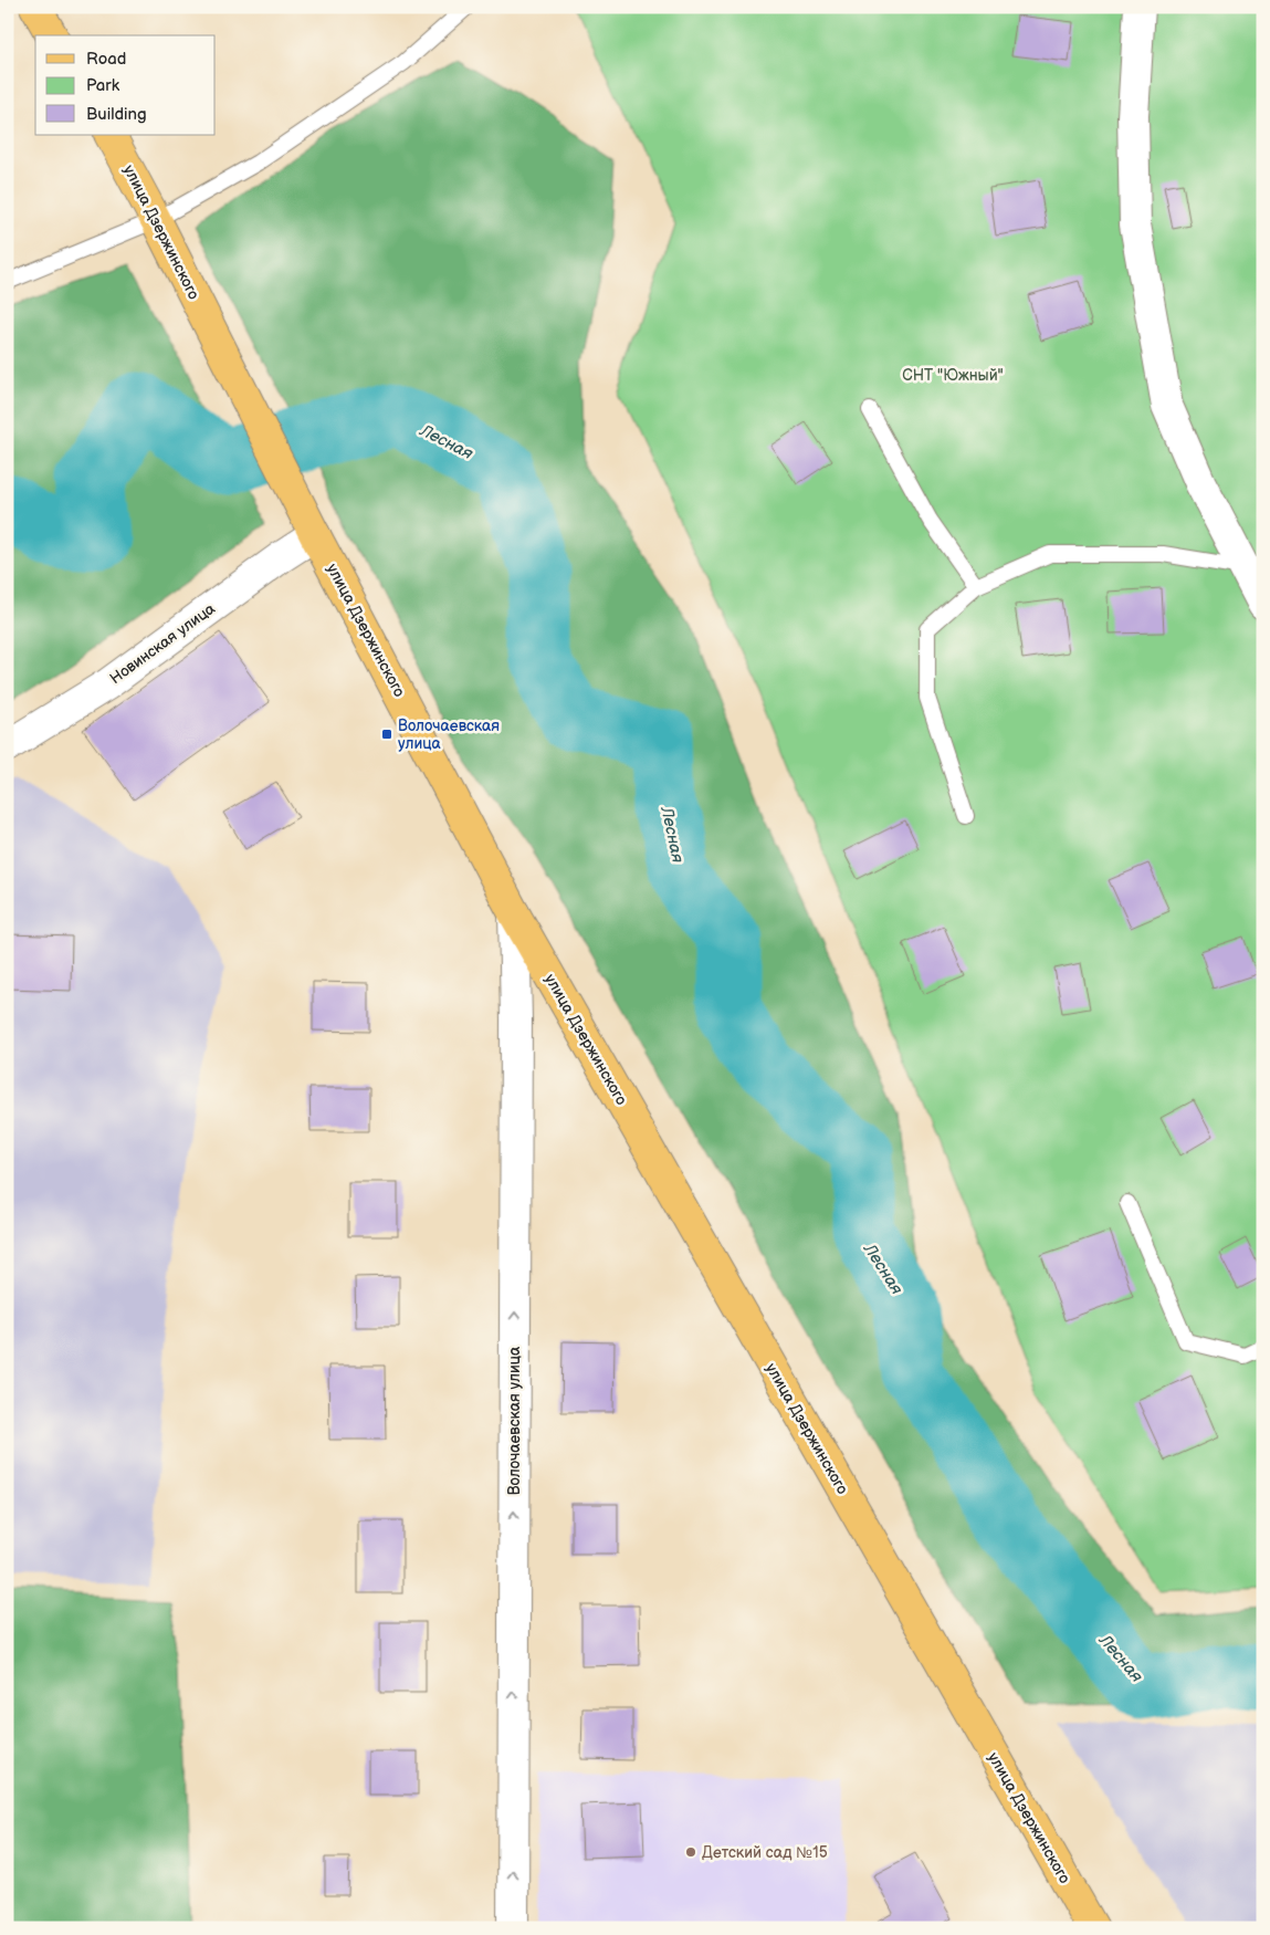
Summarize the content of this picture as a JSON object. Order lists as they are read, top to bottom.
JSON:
{
  "streets": {
    "main road": ["улица Дзержинского"],
    "street": ["Новинская улица", "Волочаевская улица"]
  },
  "crossings": [
    ["улица Дзержинского", "Новинская улица"],
    ["улица Дзержинского", "Волочаевская улица"]
  ],
  "one_way": ["Волочаевская улица"],
  "water": ["Лесная"],
  "parks": ["СНТ \"Южный\""],
  "places": {
    "transit": ["Волочаевская улица"],
    "other": ["Детский сад №15"]
  },
  "legend": ["Road", "Park", "Building"]
}
